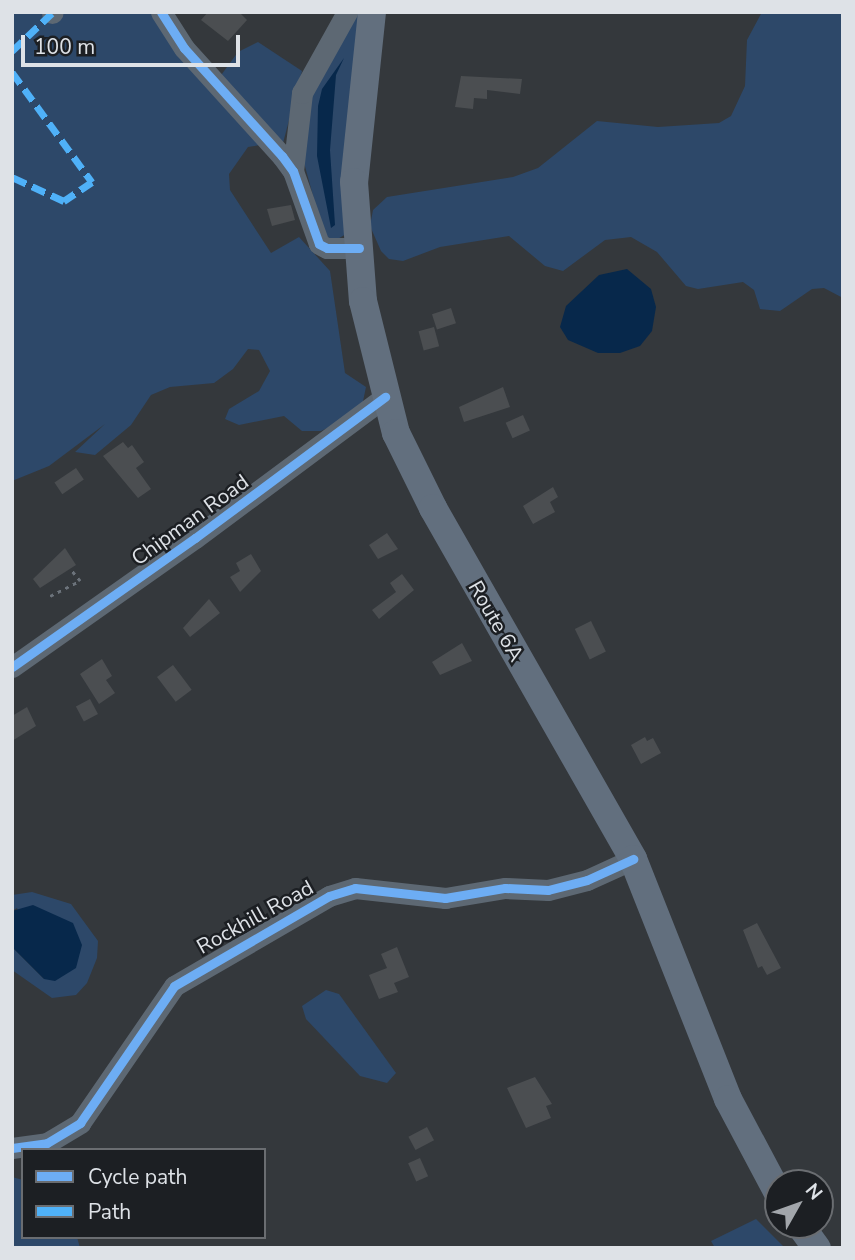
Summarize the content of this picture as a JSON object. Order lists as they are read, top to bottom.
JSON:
{
  "streets": {
    "main road": ["Route 6A"],
    "street": ["Chipman Road", "Rockhill Road"]
  },
  "crossings": [
    ["Chipman Road", "Route 6A"],
    ["Route 6A", "Rockhill Road"]
  ],
  "legend": ["Cycle path", "Path"],
  "scale_bar": "100 m",
  "north": "top right"
}
